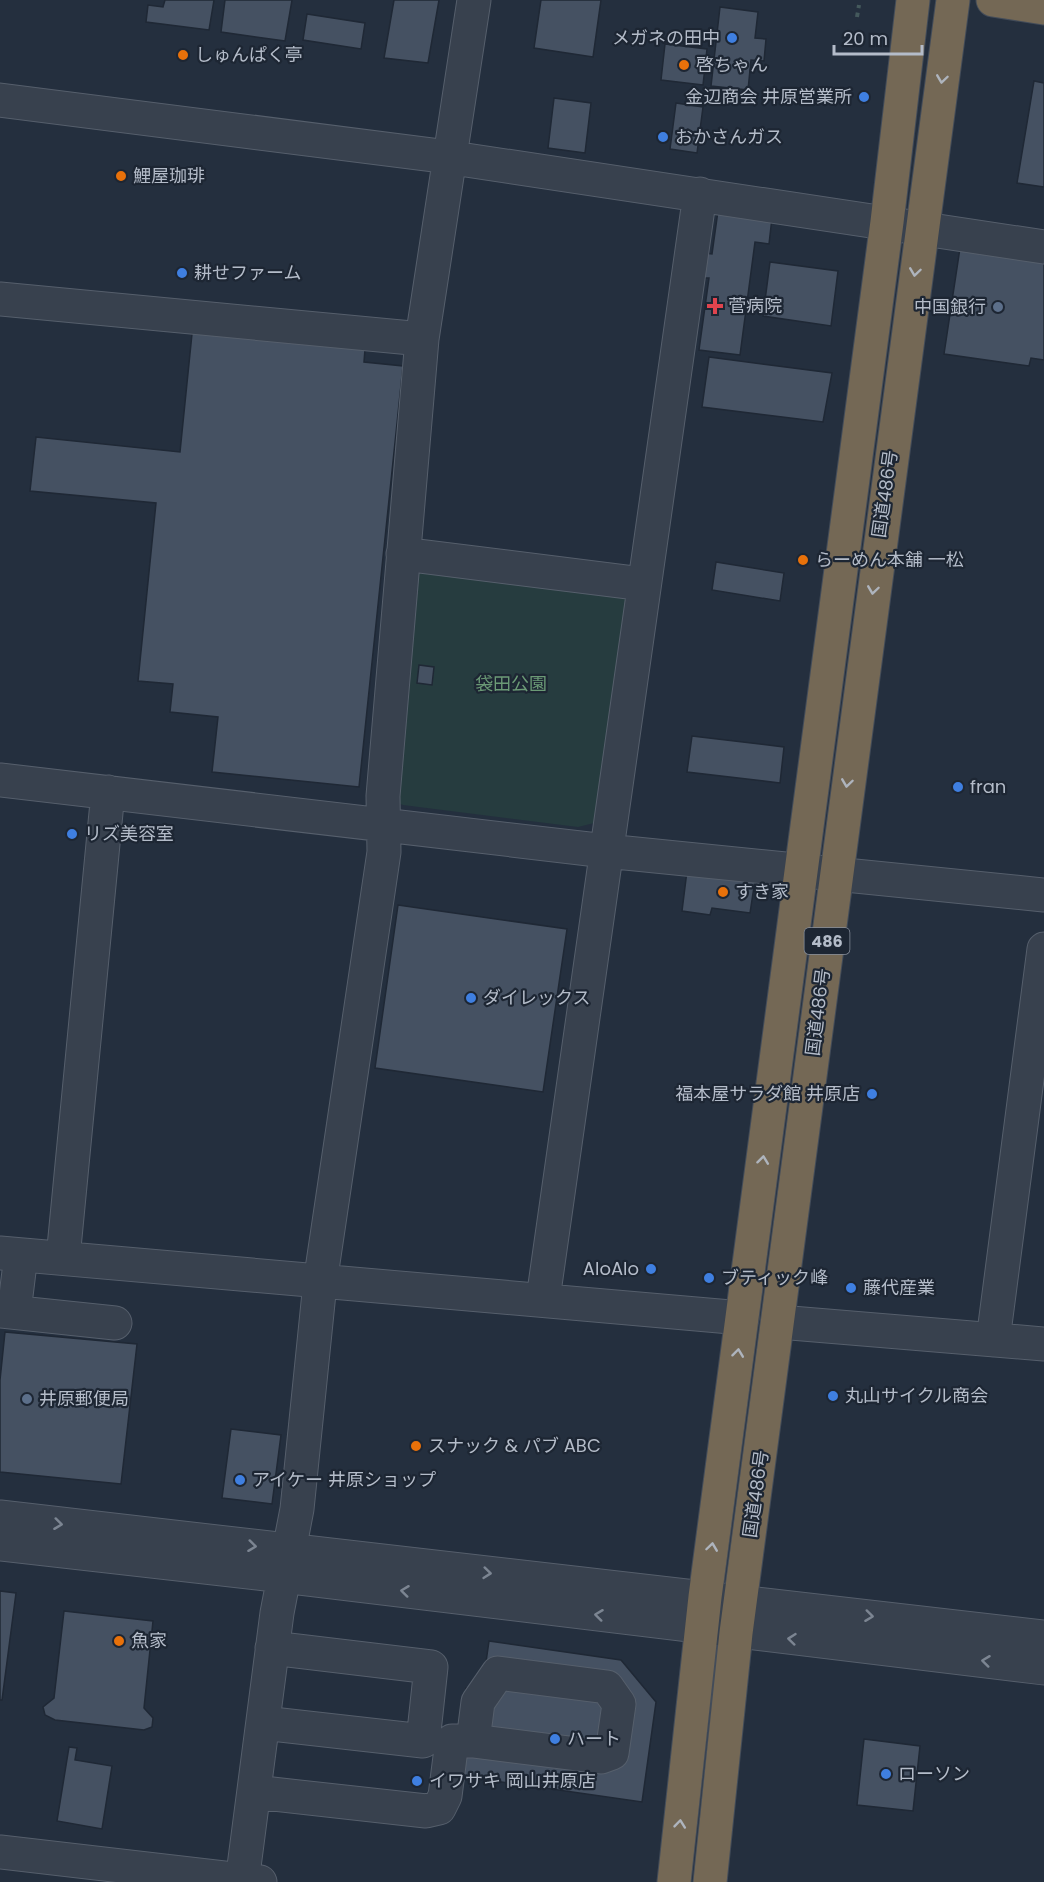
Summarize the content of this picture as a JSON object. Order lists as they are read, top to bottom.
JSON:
{
  "streets": {
    "highway": ["国道486号", "486"]
  },
  "parks": ["袋田公園"],
  "places": {
    "other": [
      "メガネの田中",
      "しゅんぱく亭",
      "啓ちゃん",
      "金辺商会 井原営業所",
      "おかさんガス",
      "鯉屋珈琲",
      "耕せファーム",
      "中国銀行",
      "らーめん本舗 一松",
      "fran",
      "リズ美容室",
      "すき家",
      "ダイレックス",
      "福本屋サラダ館 井原店",
      "AloAlo",
      "ブティック峰",
      "藤代産業",
      "丸山サイクル商会",
      "井原郵便局",
      "スナック & パブ ABC",
      "アイケー 井原ショップ",
      "魚家",
      "ハート",
      "ローソン",
      "イワサキ 岡山井原店"
    ],
    "health": ["菅病院"]
  },
  "scale_bar": "20 m"
}
